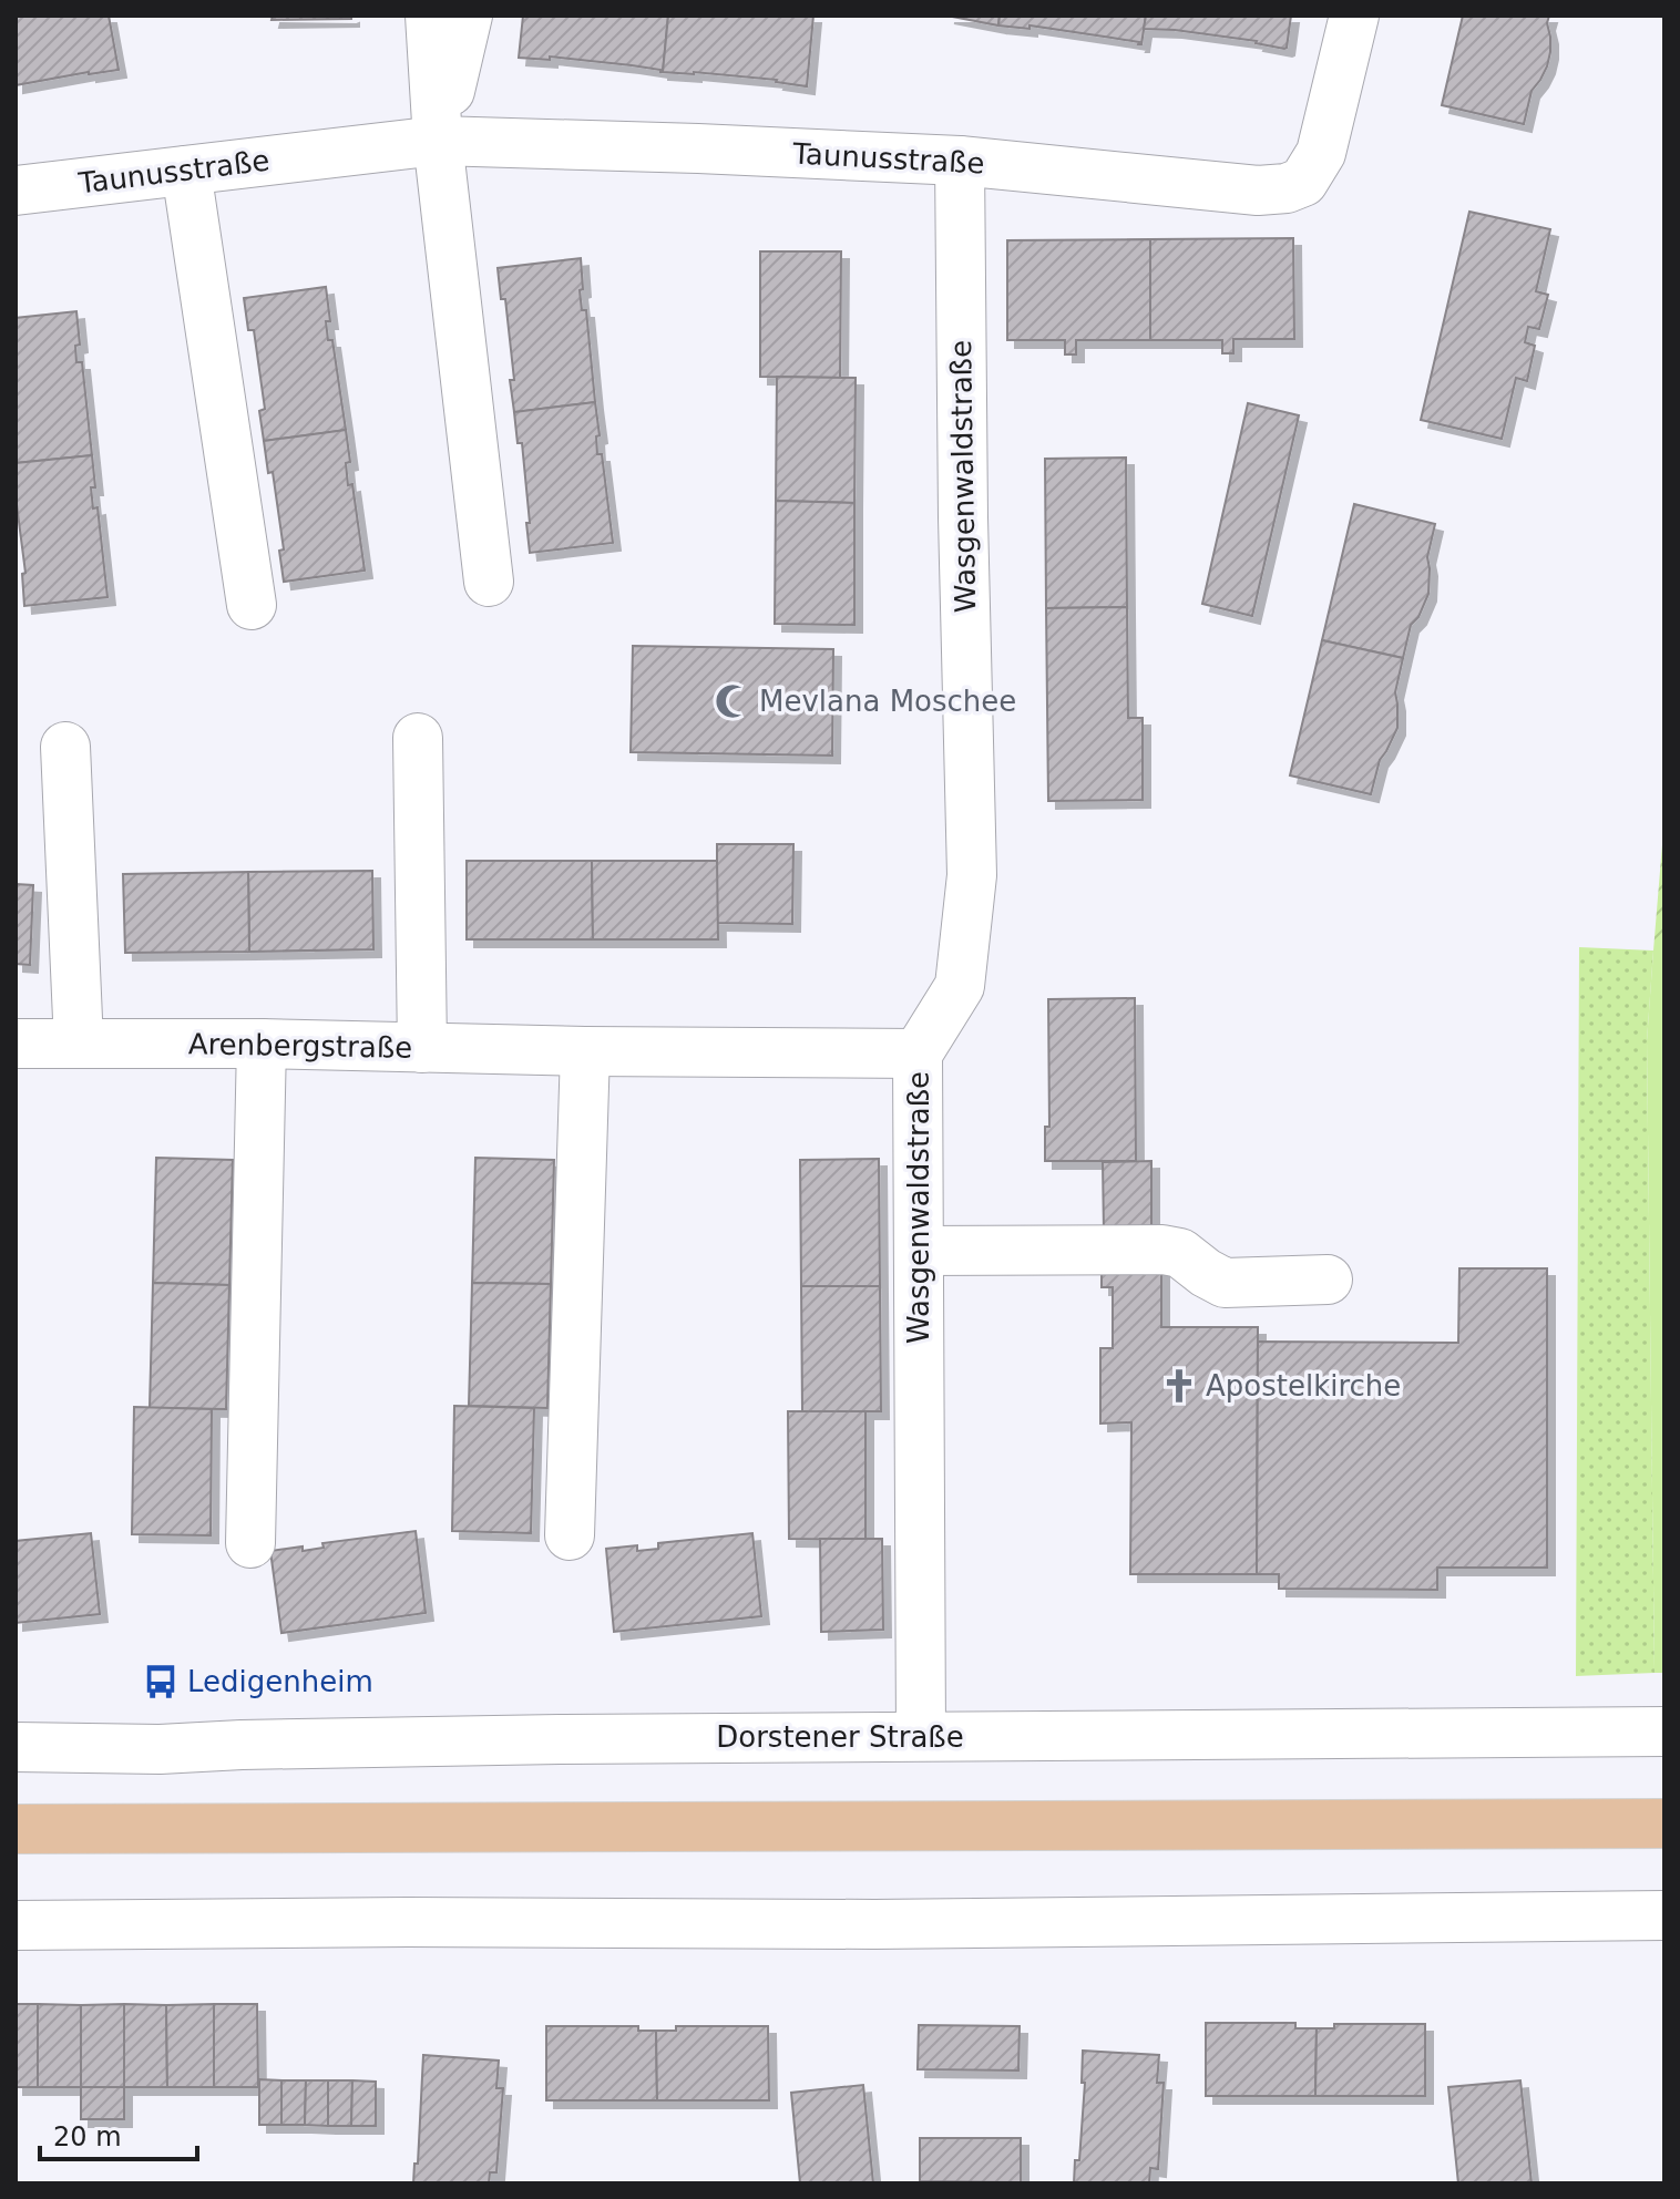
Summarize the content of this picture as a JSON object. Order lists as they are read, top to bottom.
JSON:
{
  "streets": {
    "street": [
      "Taunusstraße",
      "Wasgenwaldstraße",
      "Arenbergstraße",
      "Dorstener Straße"
    ]
  },
  "crossings": [
    ["Taunusstraße", "Wasgenwaldstraße"],
    ["Wasgenwaldstraße", "Arenbergstraße"],
    ["Wasgenwaldstraße", "Dorstener Straße"]
  ],
  "places": {
    "mosque": ["Mevlana Moschee"],
    "church": ["Apostelkirche"],
    "bus stop": ["Ledigenheim"]
  },
  "scale_bar": "20 m"
}
